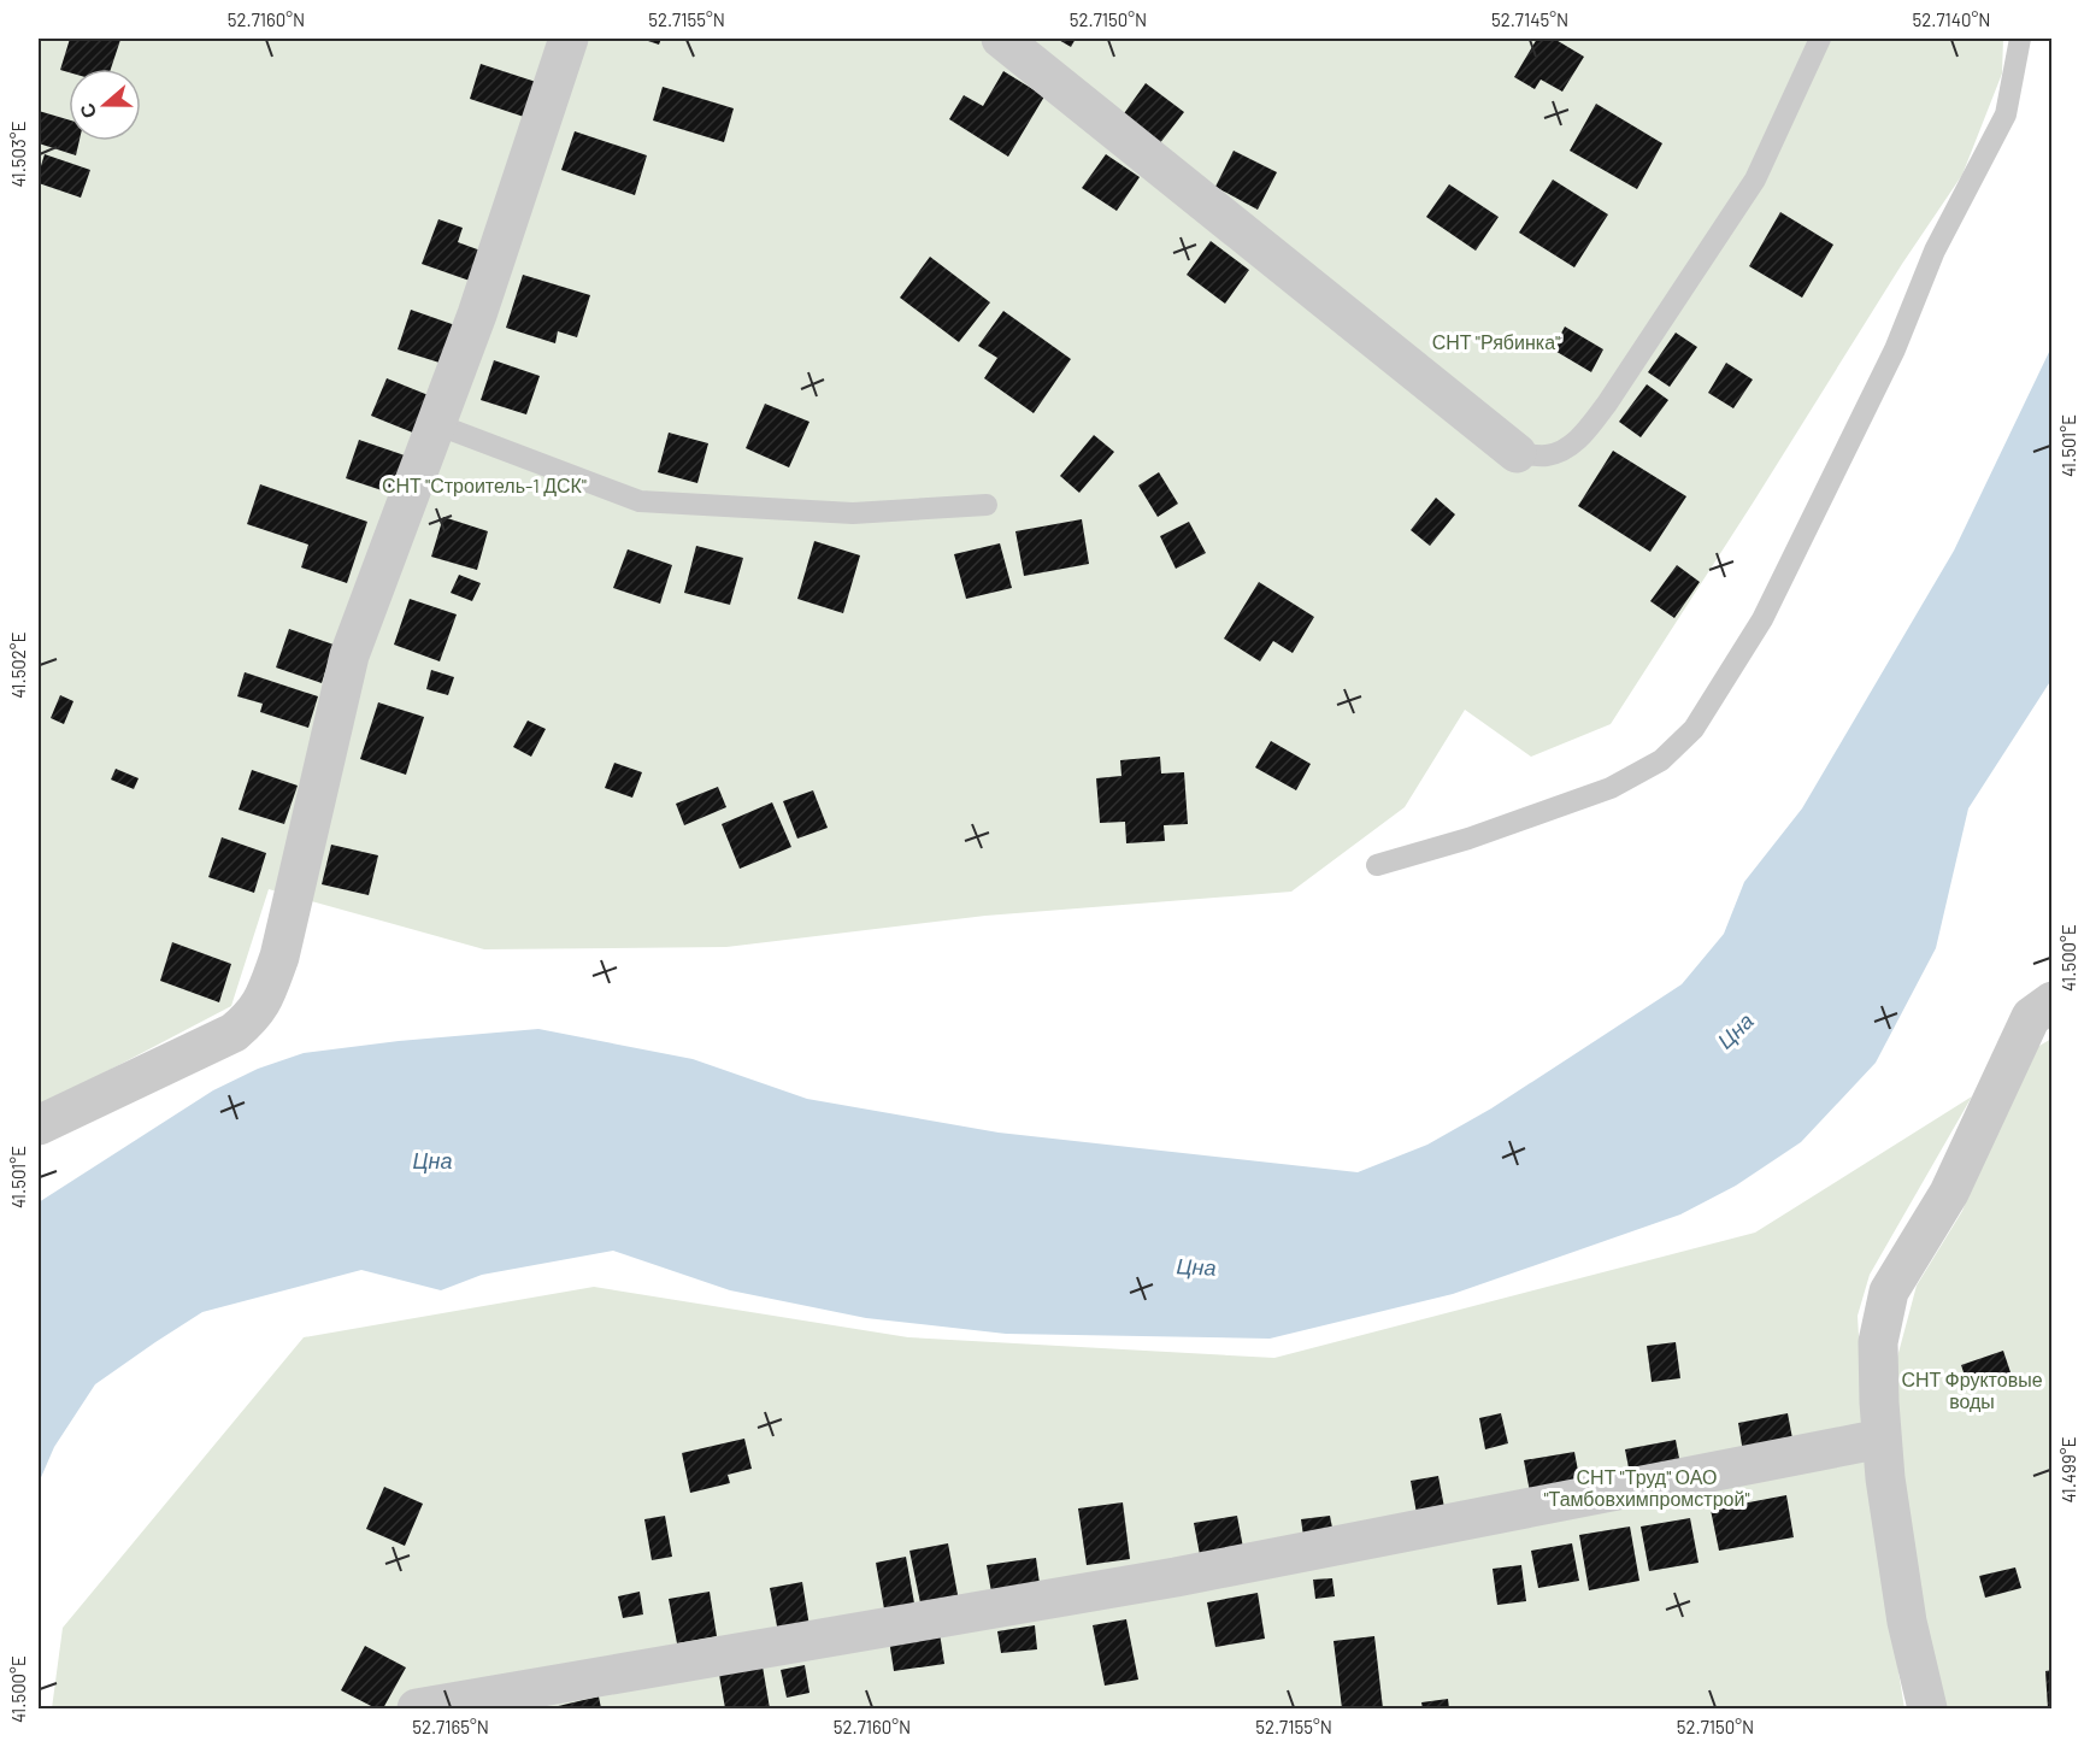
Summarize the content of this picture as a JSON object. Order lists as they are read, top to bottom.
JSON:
{
  "water": ["Цна"],
  "parks": [
    "СНТ \"Рябинка\"",
    "СНТ \"Строитель-1 ДСК\"",
    "СНТ Фруктовые воды",
    "СНТ \"Труд\" ОАО \"Тамбовхимпромстрой\""
  ],
  "north": "left",
  "coordinates": [
    "52.7160°N",
    "52.7155°N",
    "52.7150°N",
    "52.7145°N",
    "52.7140°N",
    "41.503°E",
    "41.501°E",
    "41.502°E",
    "41.500°E",
    "41.499°E",
    "52.7165°N"
  ]
}
